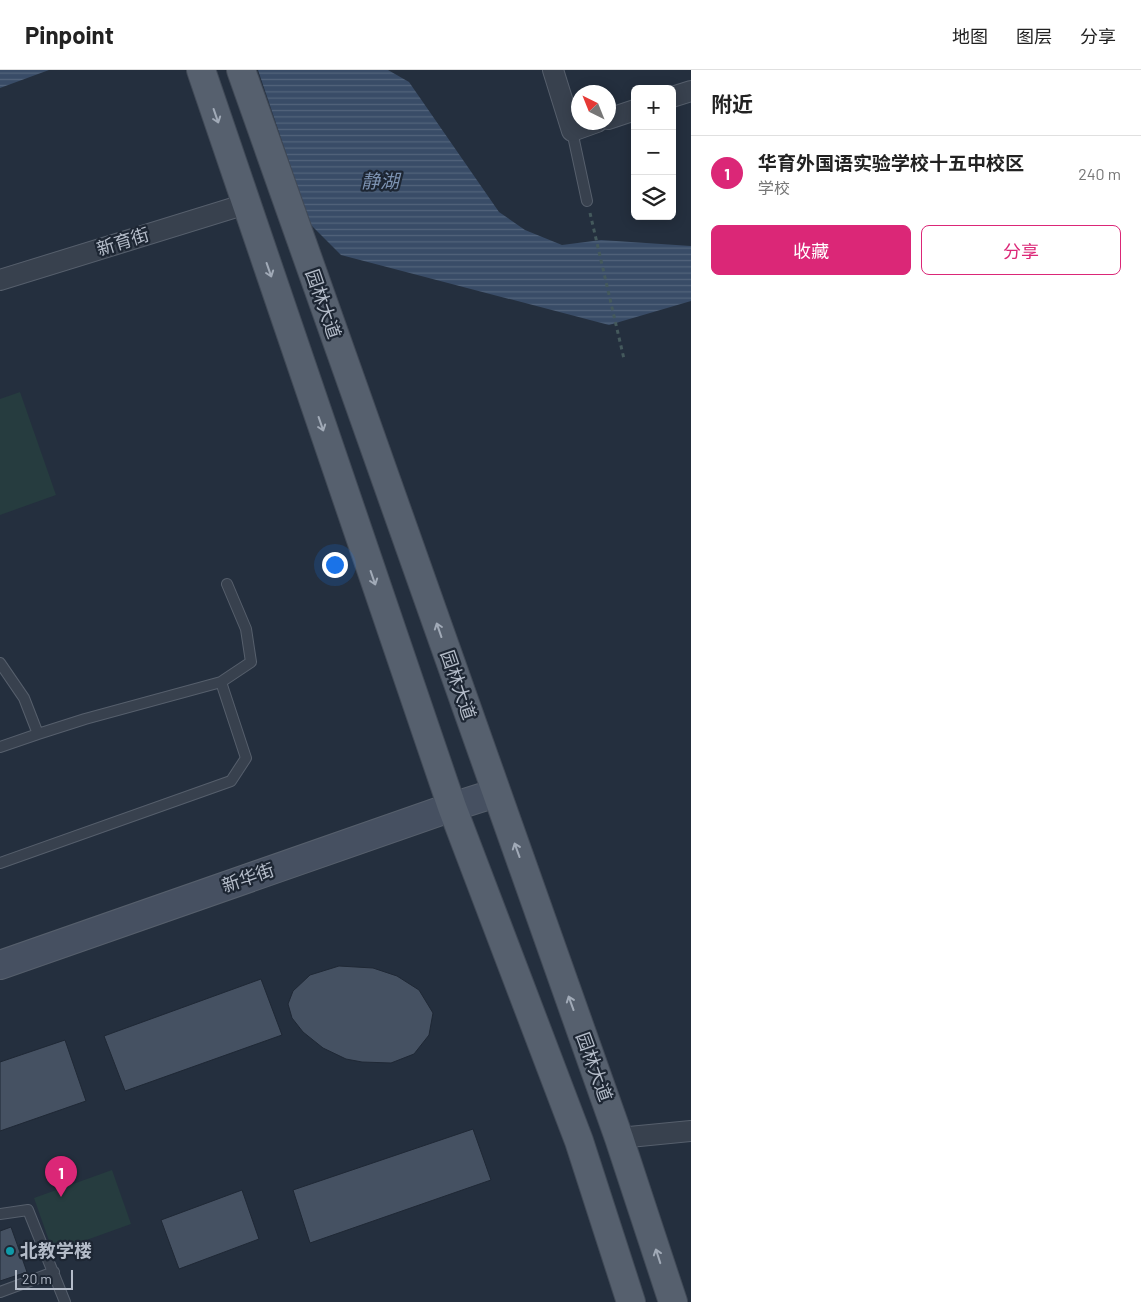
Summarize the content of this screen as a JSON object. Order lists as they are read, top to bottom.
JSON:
{
  "streets": {
    "main road": ["园林大道"],
    "street": ["新育街", "新华街"]
  },
  "crossings": [
    ["园林大道", "新华街"]
  ],
  "water": ["静湖"],
  "places": ["北教学楼"],
  "scale_bar": "20 m",
  "north": "top left",
  "page": {
    "header": "Pinpoint",
    "nav": ["地图", "图层", "分享"],
    "heading": "附近",
    "map_buttons": ["+", "−"],
    "list": [
      {
        "mark": "1",
        "name": "华育外国语实验学校十五中校区",
        "note": "学校",
        "value": "240 m"
      }
    ],
    "buttons": ["收藏", "分享"],
    "pins": "1",
    "scale": "20 m"
  }
}
